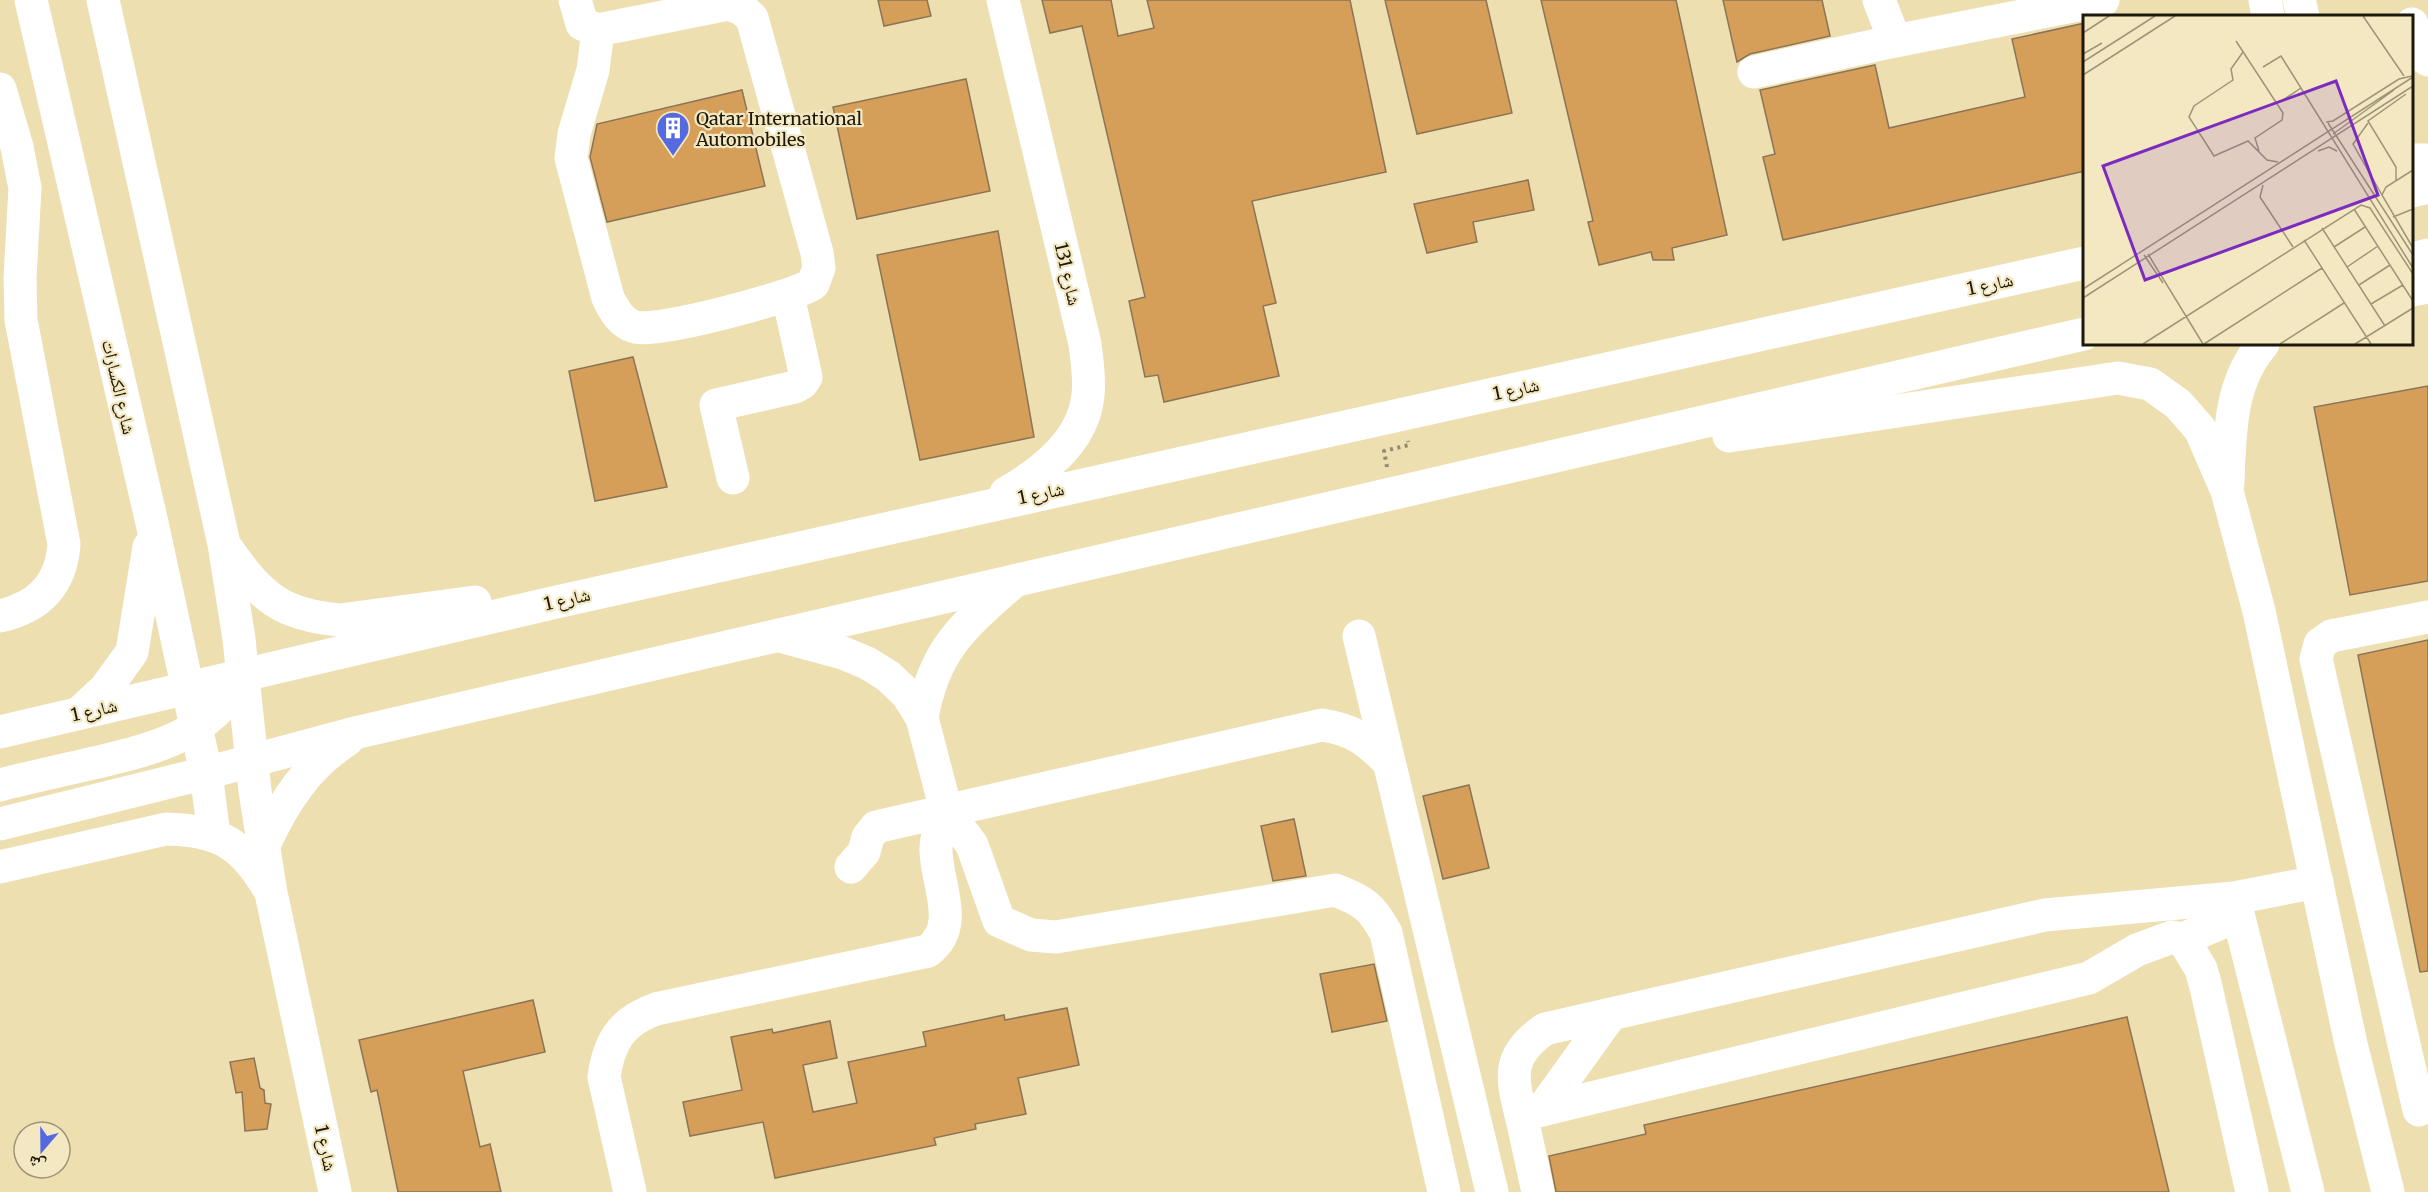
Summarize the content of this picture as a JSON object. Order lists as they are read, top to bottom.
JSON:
{
  "streets": {
    "street": ["شارع 131", "شارع 1", "شارع الكسارات"]
  },
  "crossings": [
    ["شارع 131", "شارع 1"],
    ["شارع 1", "شارع الكسارات"]
  ],
  "places": {
    "building": ["Qatar International Automobiles"]
  },
  "north": "bottom"
}
